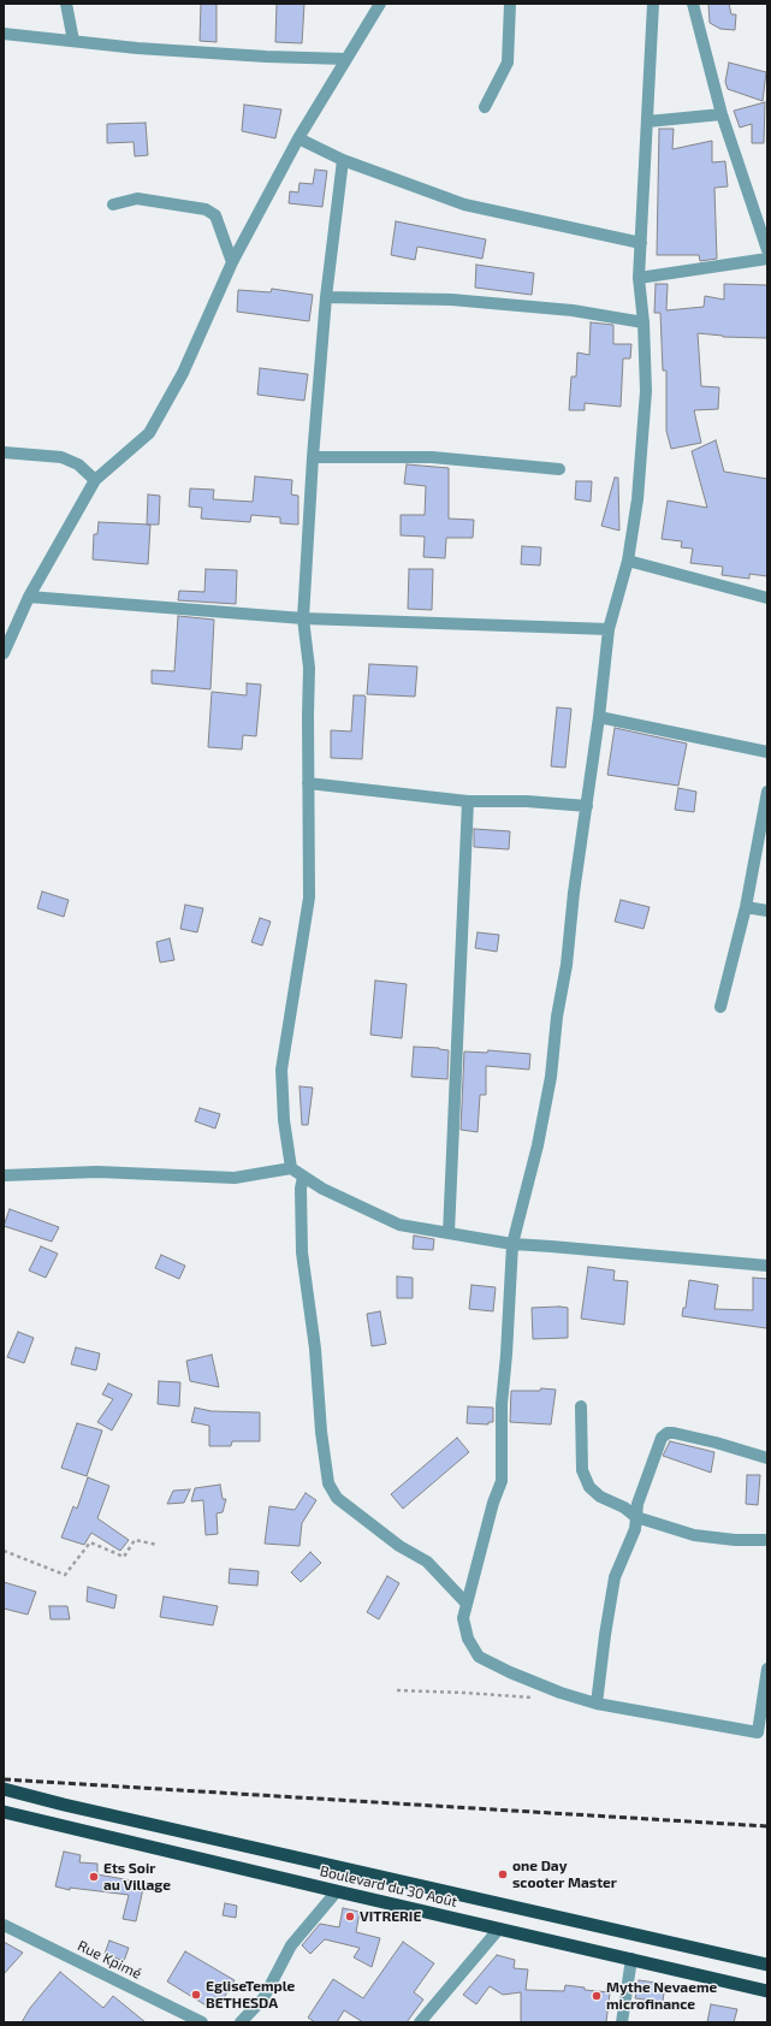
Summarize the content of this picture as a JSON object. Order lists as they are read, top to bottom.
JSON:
{
  "streets": {
    "highway": ["Boulevard du 30 Août"],
    "street": ["Rue Kpimé"]
  },
  "places": [
    "one Day scooter Master",
    "Ets Soir au Village",
    "VITRERIE",
    "EgliseTemple BETHESDA",
    "Mythe Nevaeme microfinance"
  ]
}
